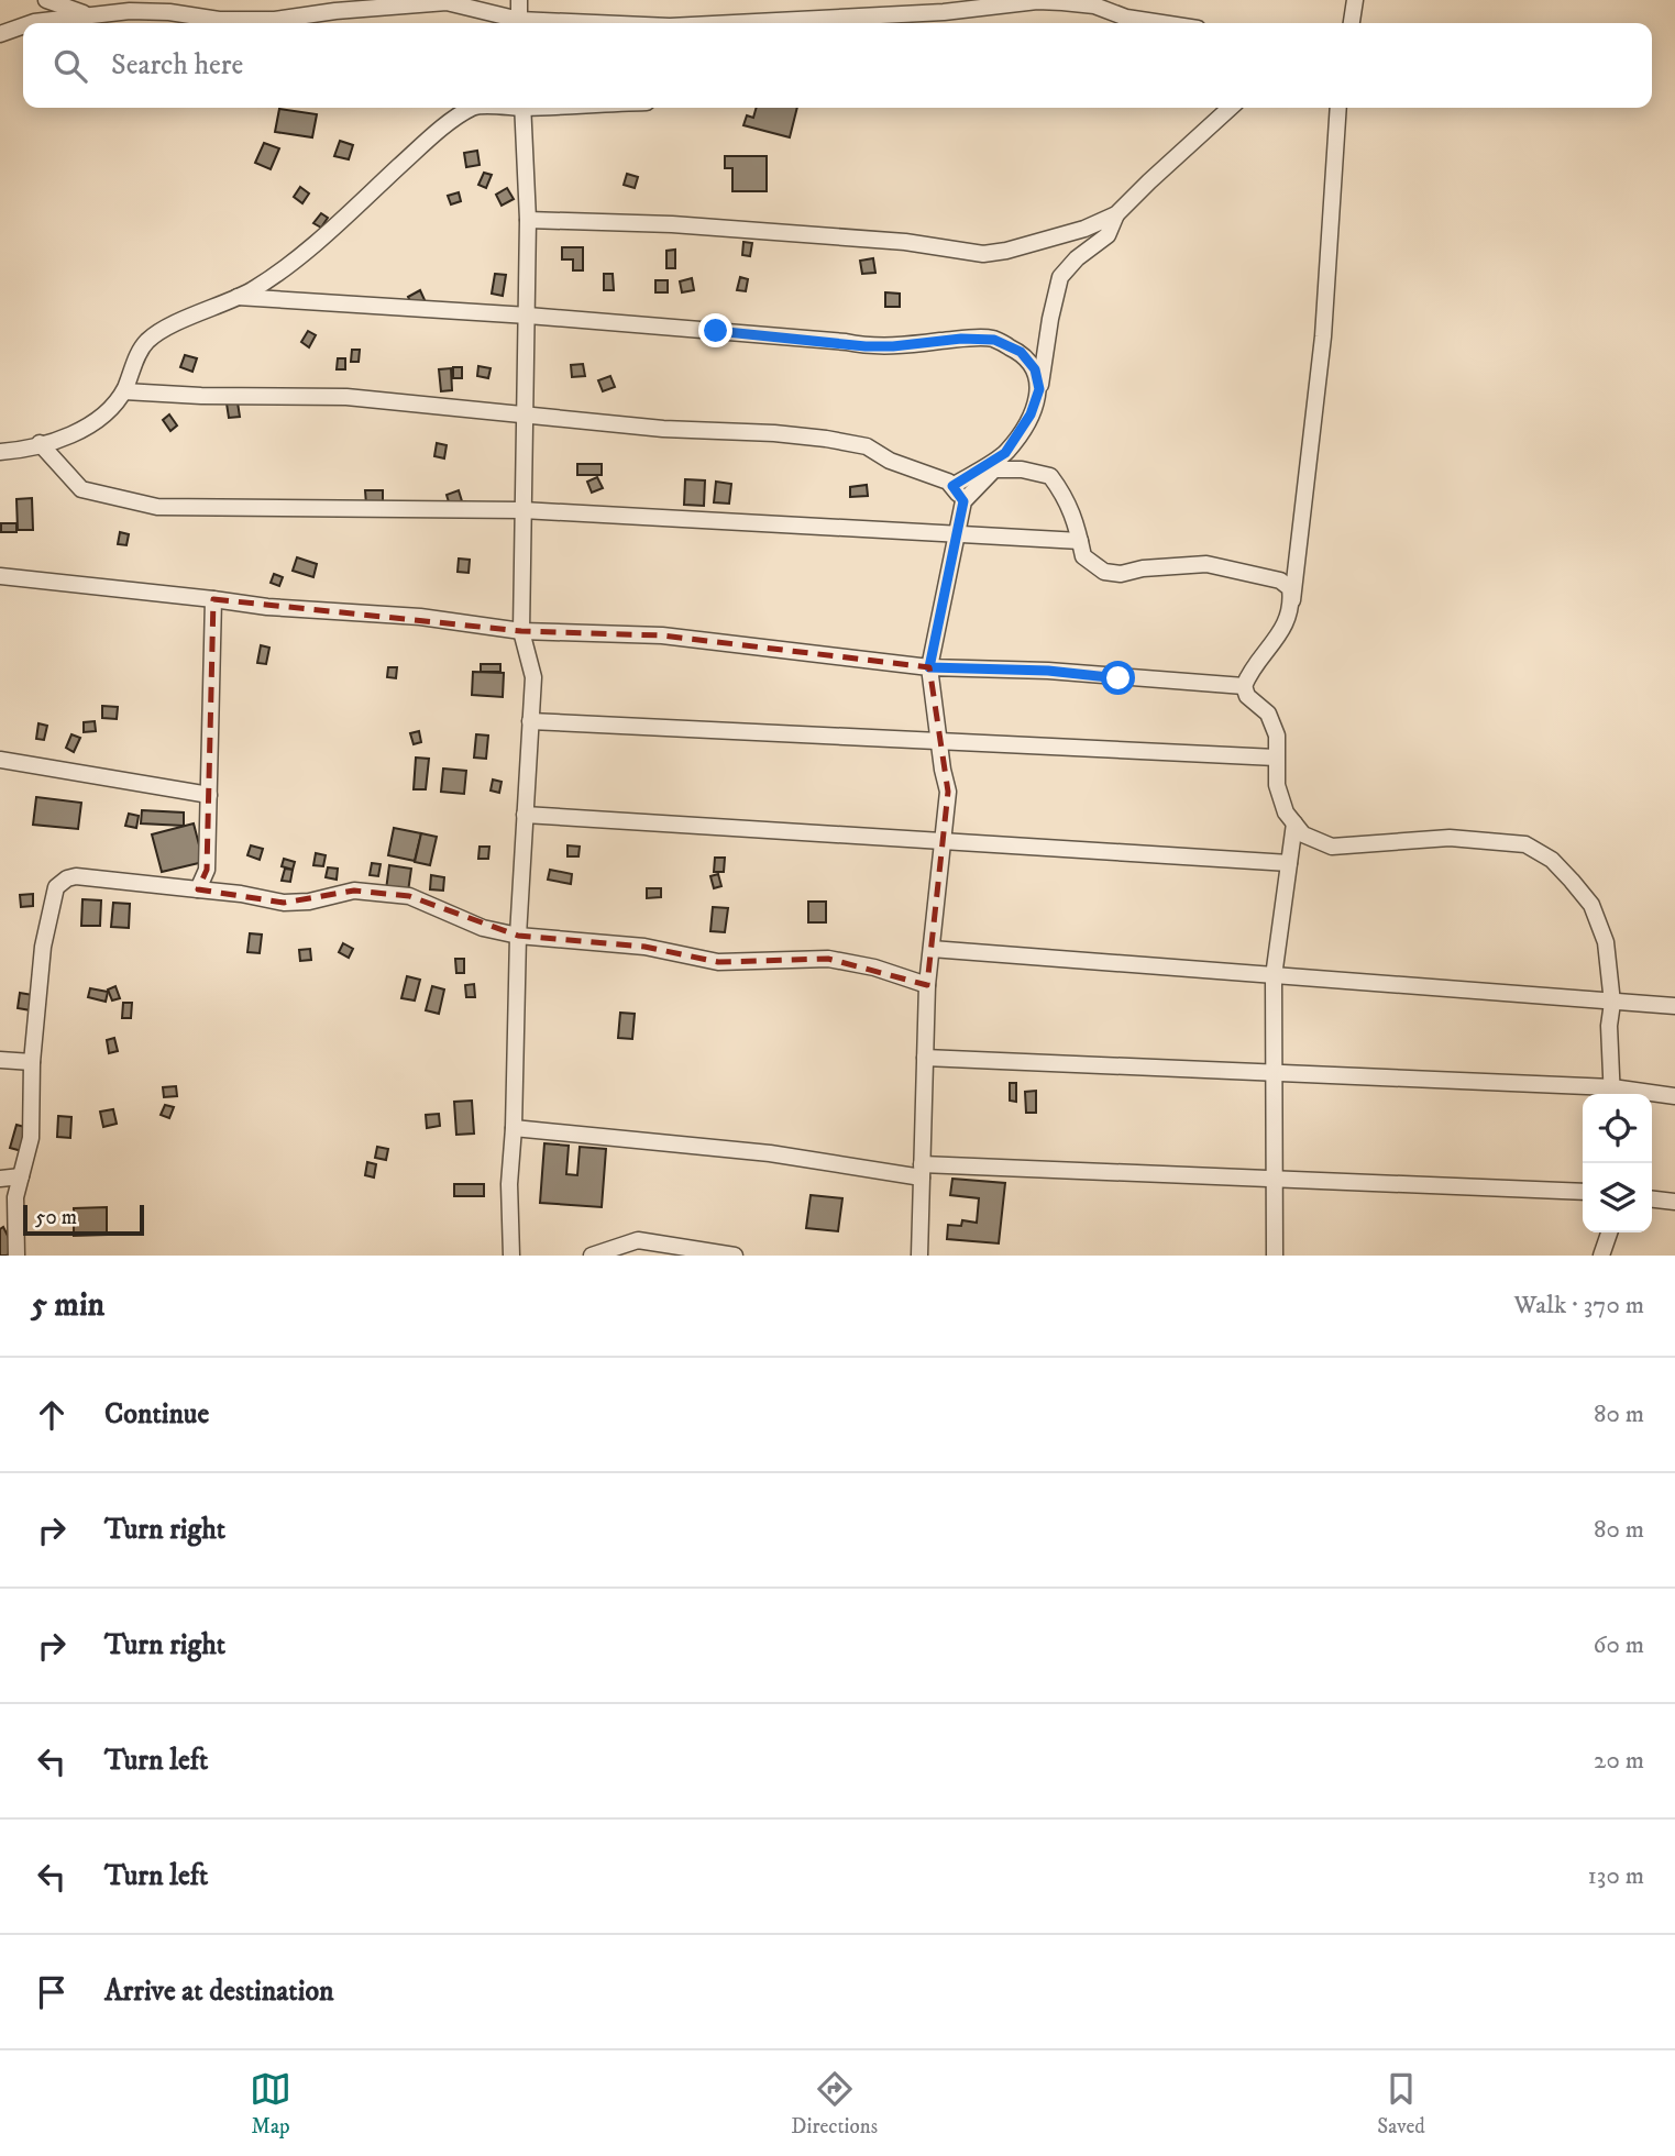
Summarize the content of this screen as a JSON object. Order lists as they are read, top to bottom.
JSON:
{
  "scale_bar": "50 m",
  "page": {
    "search": "Search here",
    "scale": "50 m",
    "heading": ["5 min", "Walk · 370 m"],
    "list": [
      ["Continue", "80 m"],
      ["Turn right", "80 m"],
      ["Turn right", "60 m"],
      ["Turn left", "20 m"],
      ["Turn left", "130 m"],
      "Arrive at destination"
    ],
    "nav": ["Map", "Directions", "Saved"]
  }
}
